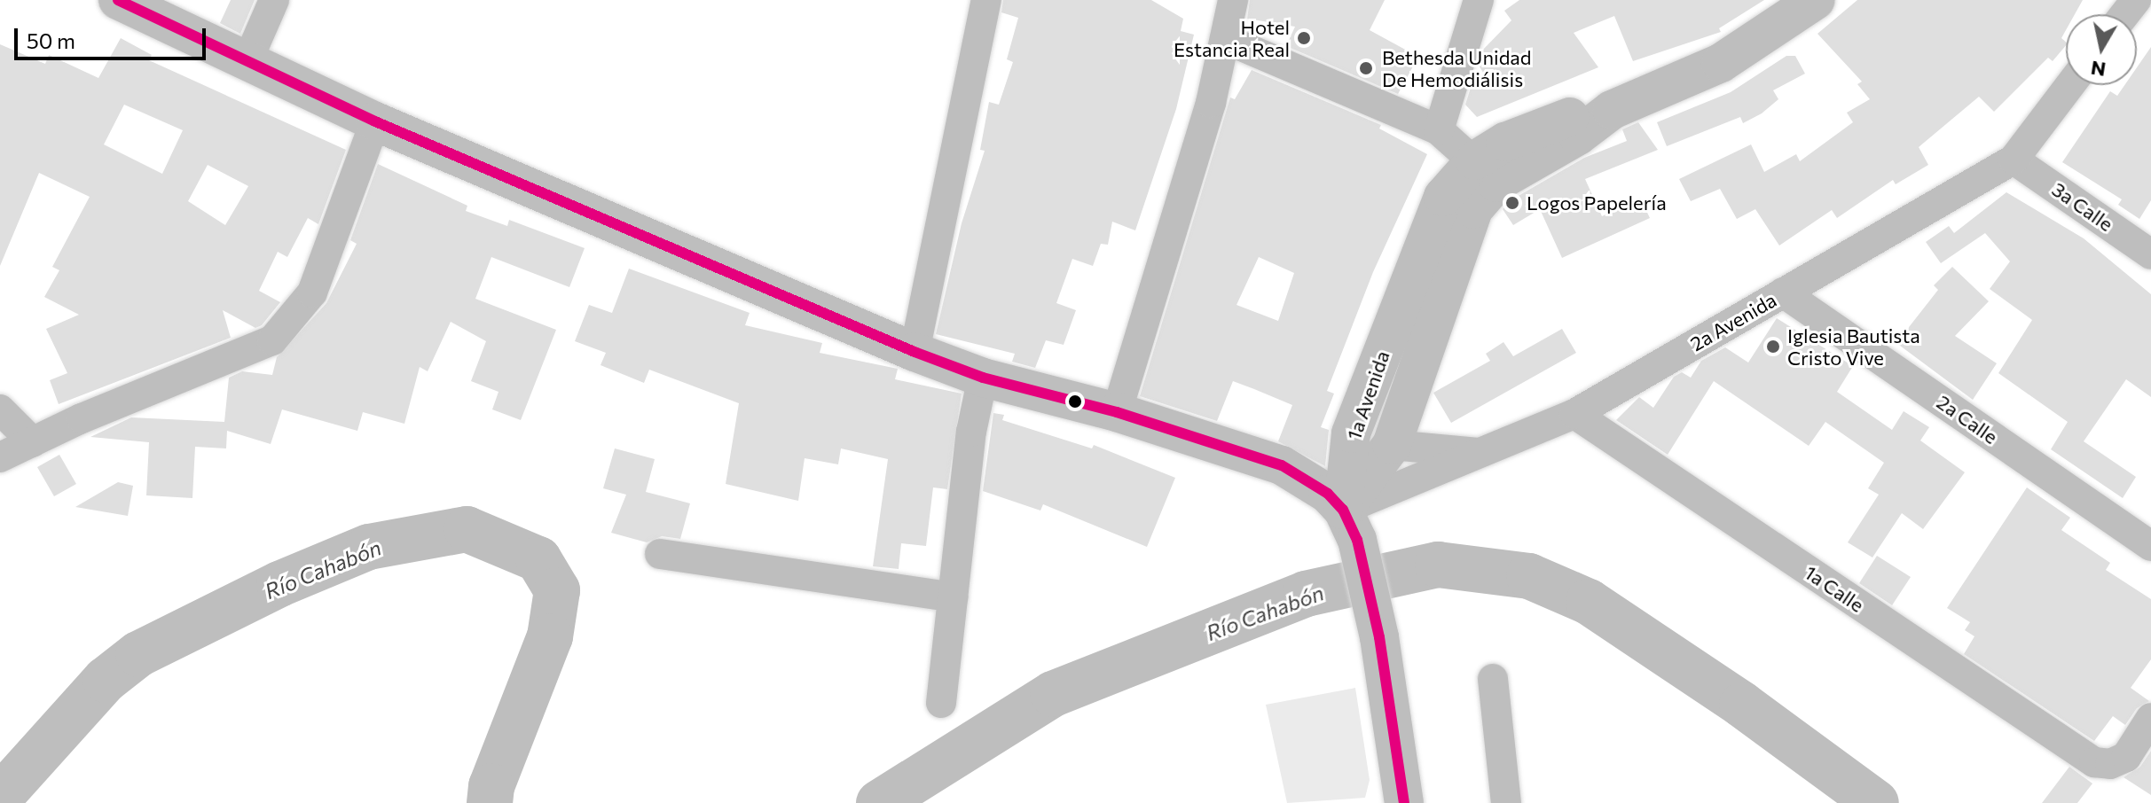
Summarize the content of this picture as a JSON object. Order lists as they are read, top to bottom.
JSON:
{
  "streets": {
    "main road": ["1a Avenida"],
    "street": [
      "3a Calle",
      "2a Avenida",
      "2a Calle",
      "1a Calle"
    ]
  },
  "crossings": [
    ["3a Calle", "2a Avenida"],
    ["2a Avenida", "1a Avenida"],
    ["2a Avenida", "2a Calle"],
    ["2a Avenida", "1a Calle"]
  ],
  "water": ["Río Cahabón"],
  "places": [
    "Hotel Estancia Real",
    "Bethesda Unidad De Hemodiálisis",
    "Logos Papelería",
    "Iglesia Bautista Cristo Vive"
  ],
  "scale_bar": "50 m",
  "north": "bottom"
}
